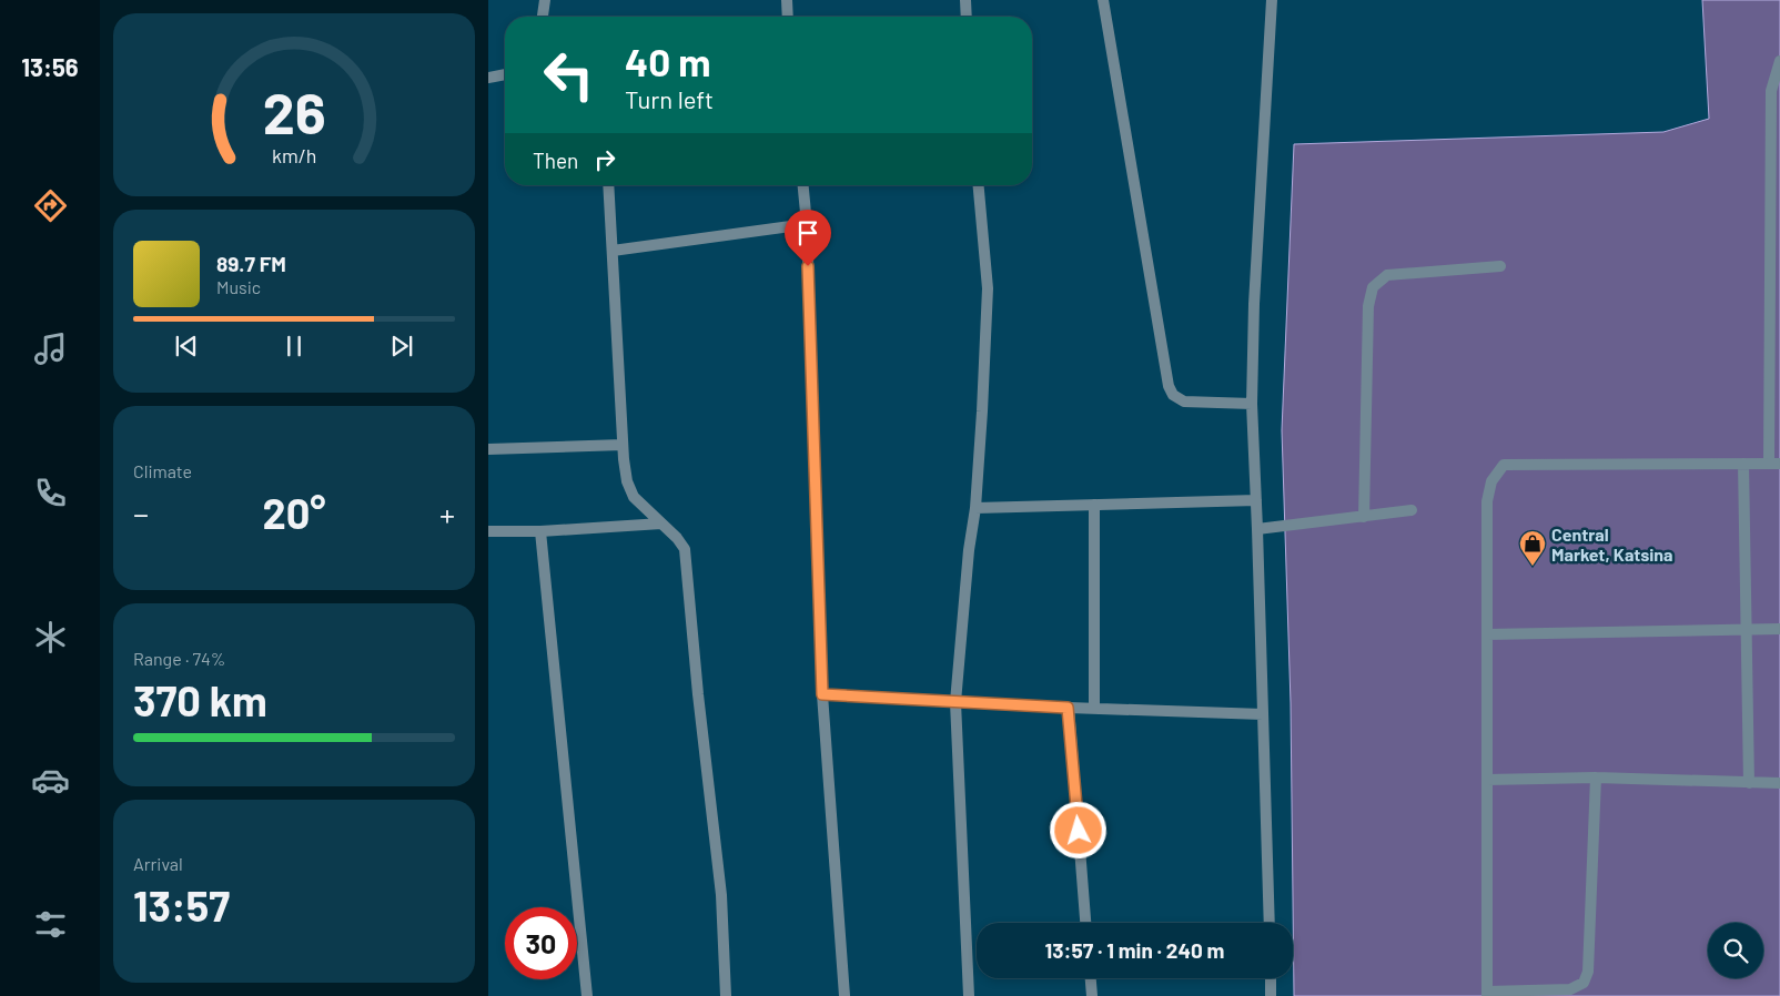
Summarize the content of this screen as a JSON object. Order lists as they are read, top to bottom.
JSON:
{
  "places": {
    "shop": ["Central Market, Katsina"]
  },
  "page": {
    "tabs": "13:56",
    "turn": ["40 m", "Turn left"],
    "then": "Then",
    "song": ["89.7 FM", "Music"],
    "tile": [
      "Climate",
      ["Range · 74%", "370 km"],
      ["Arrival", "13:57"]
    ],
    "heat": ["−", "20°", "+"],
    "limit": "30",
    "trip": "13:57 · 1 min · 240 m",
    "gauge": ["26", "km/h"]
  }
}
